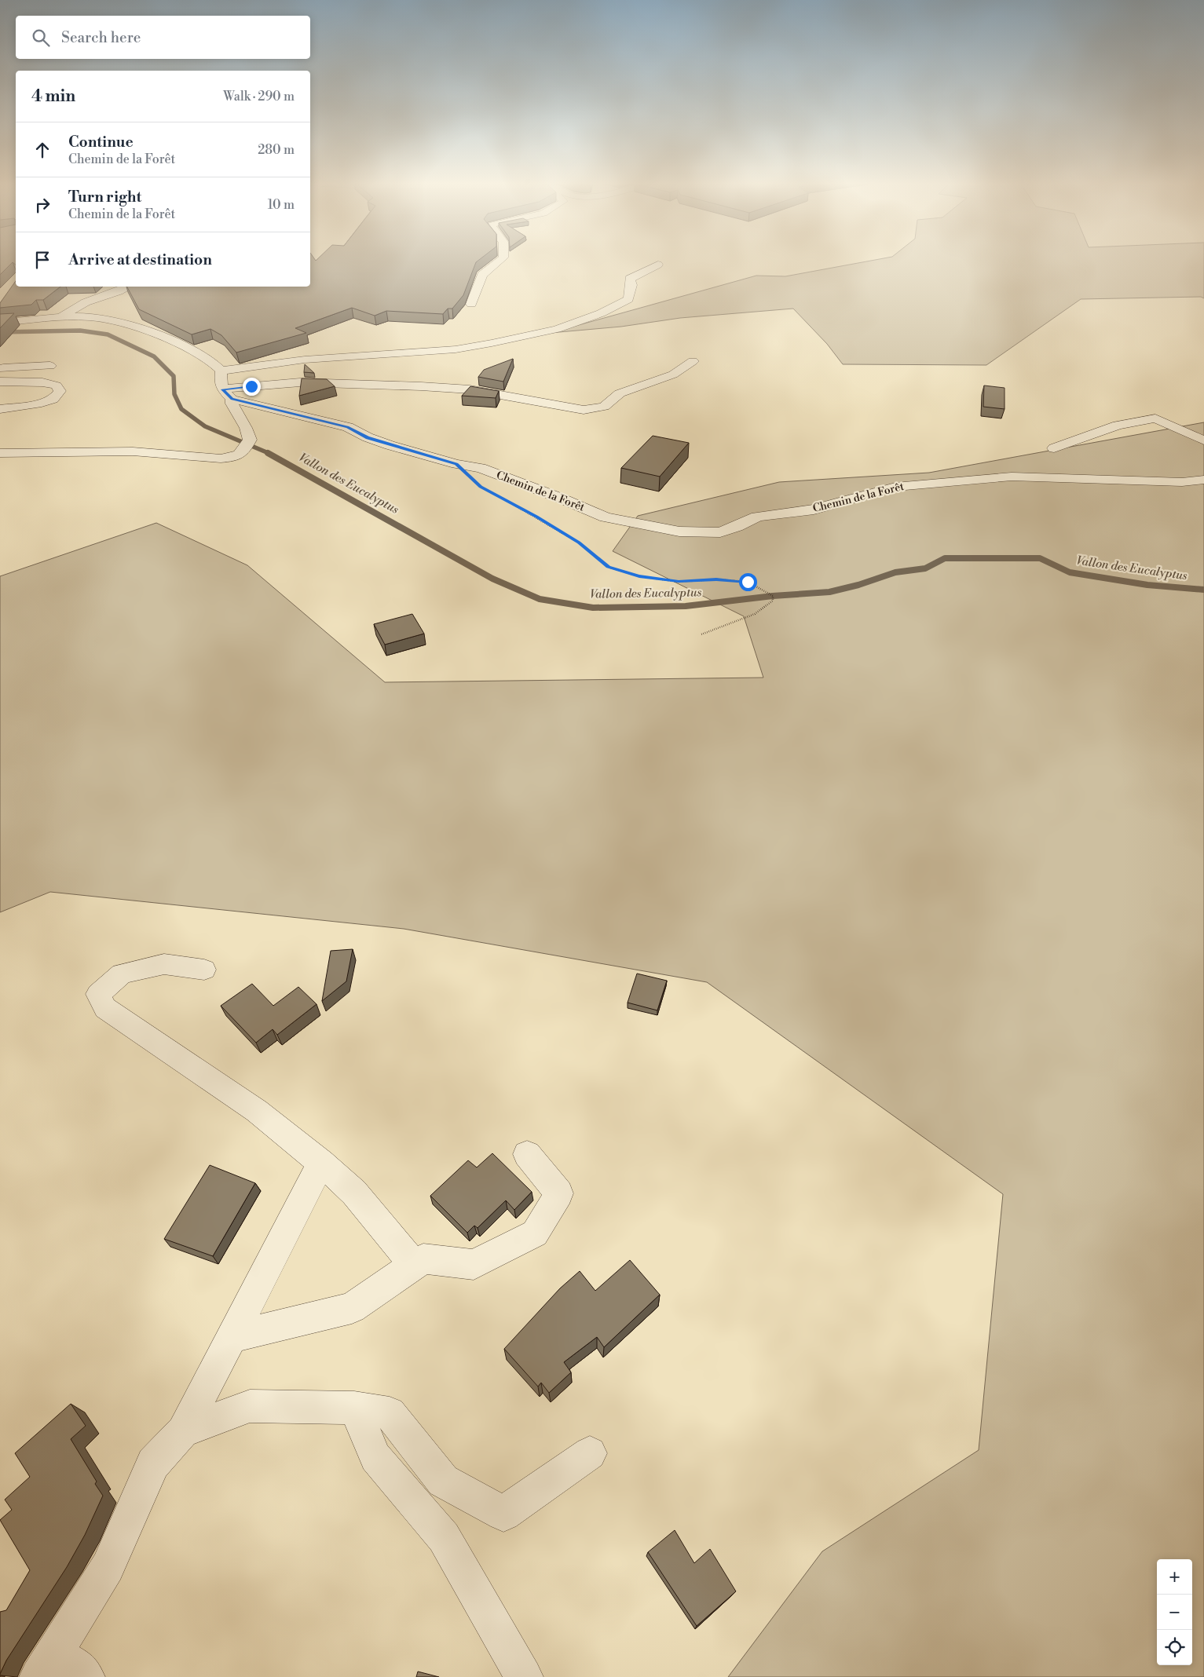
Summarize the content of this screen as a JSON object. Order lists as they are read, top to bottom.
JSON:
{
  "streets": {
    "street": ["Chemin de la Forêt"]
  },
  "water": ["Vallon des Eucalyptus"],
  "page": {
    "search": "Search here",
    "heading": ["4 min", "Walk · 290 m"],
    "list": [
      ["Continue", "Chemin de la Forêt", "280 m"],
      ["Turn right", "Chemin de la Forêt", "10 m"],
      "Arrive at destination"
    ],
    "map_buttons": ["+", "−"]
  }
}
